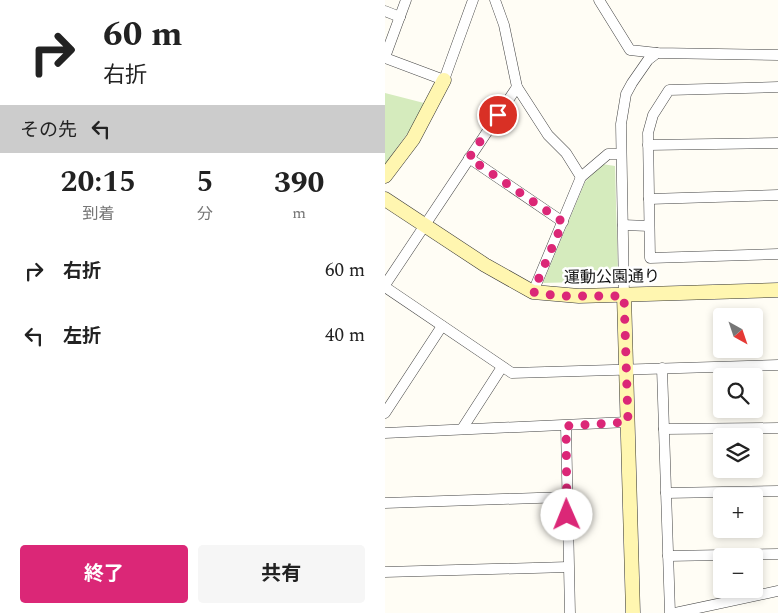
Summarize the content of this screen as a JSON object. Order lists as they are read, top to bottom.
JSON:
{
  "streets": {
    "street": ["運動公園通り"]
  },
  "north": "bottom right",
  "page": {
    "turn": ["60 m", "右折"],
    "then": "その先",
    "eta": [
      "20:15",
      "到着",
      "5",
      "分",
      "390",
      "m"
    ],
    "list": [
      {
        "name": "右折",
        "value": "60 m"
      },
      {
        "name": "左折",
        "value": "40 m"
      }
    ],
    "map_buttons": ["+", "−"],
    "buttons": ["終了", "共有"]
  }
}
